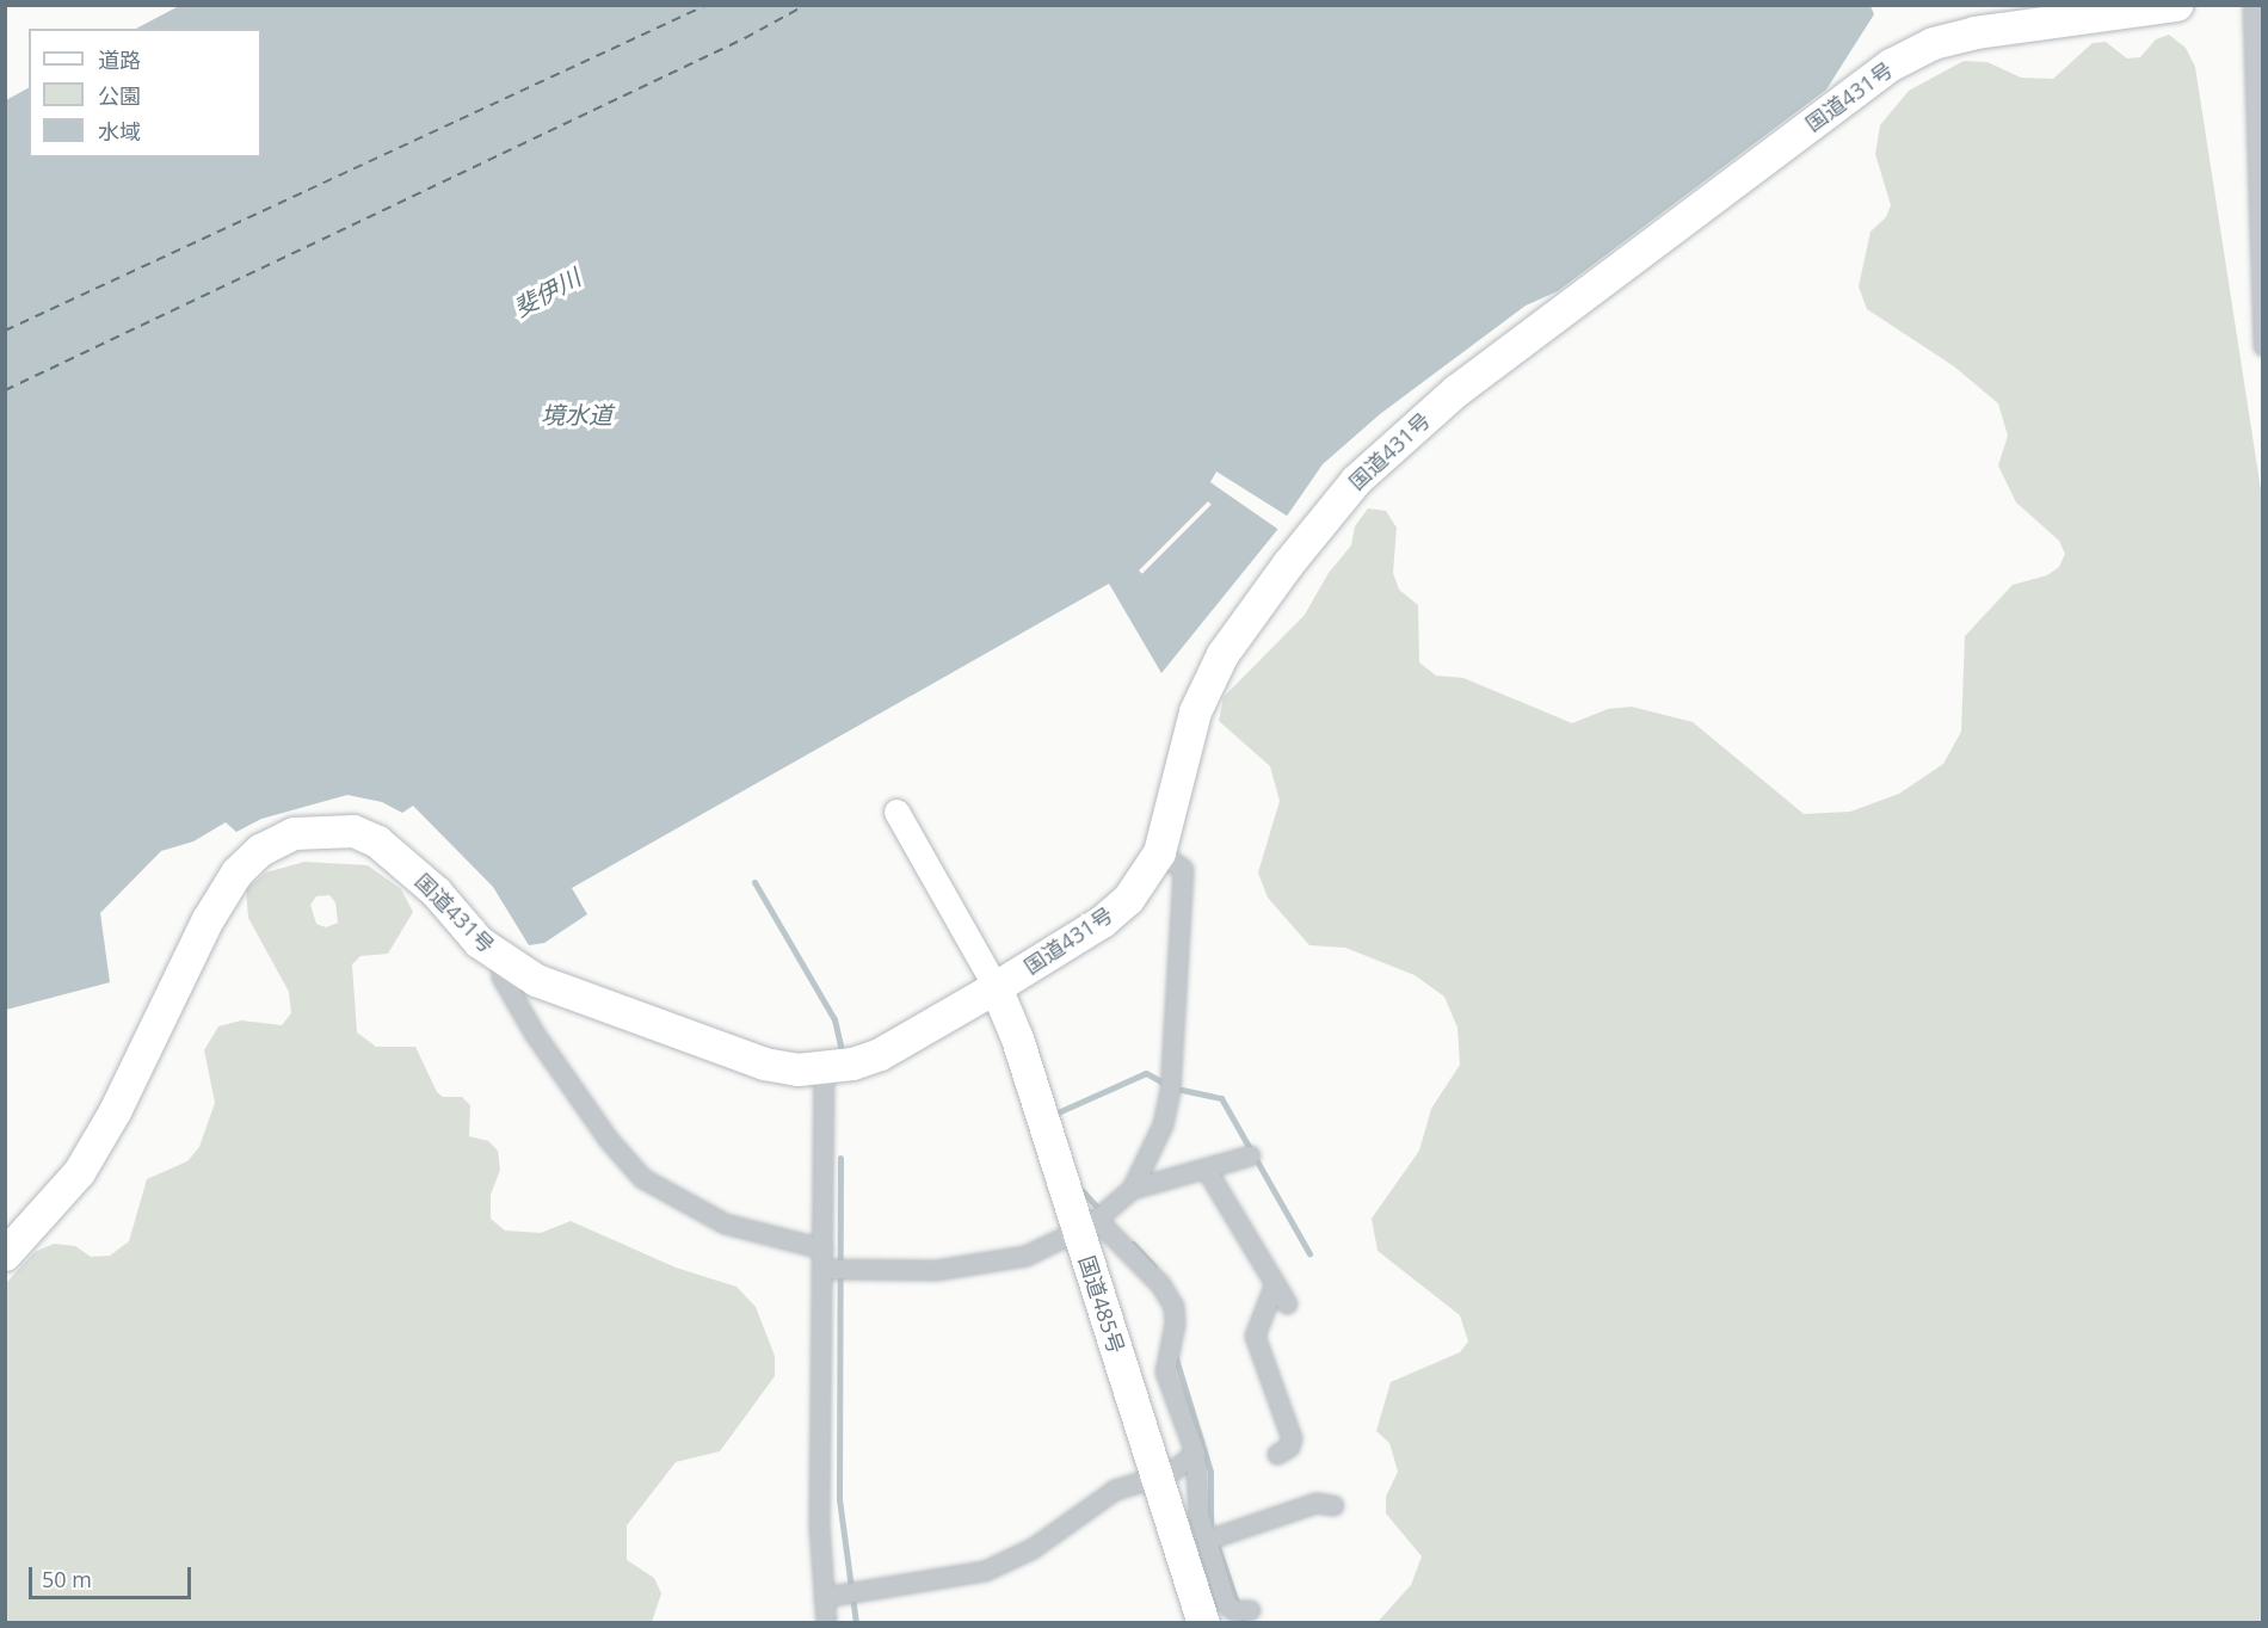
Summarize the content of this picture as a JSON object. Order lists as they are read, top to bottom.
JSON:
{
  "streets": {
    "highway": ["国道431号", "国道485号"]
  },
  "crossings": [
    ["国道431号", "国道485号"]
  ],
  "water": ["斐伊川", "境水道"],
  "legend": ["道路", "公園", "水域"],
  "scale_bar": "50 m"
}
